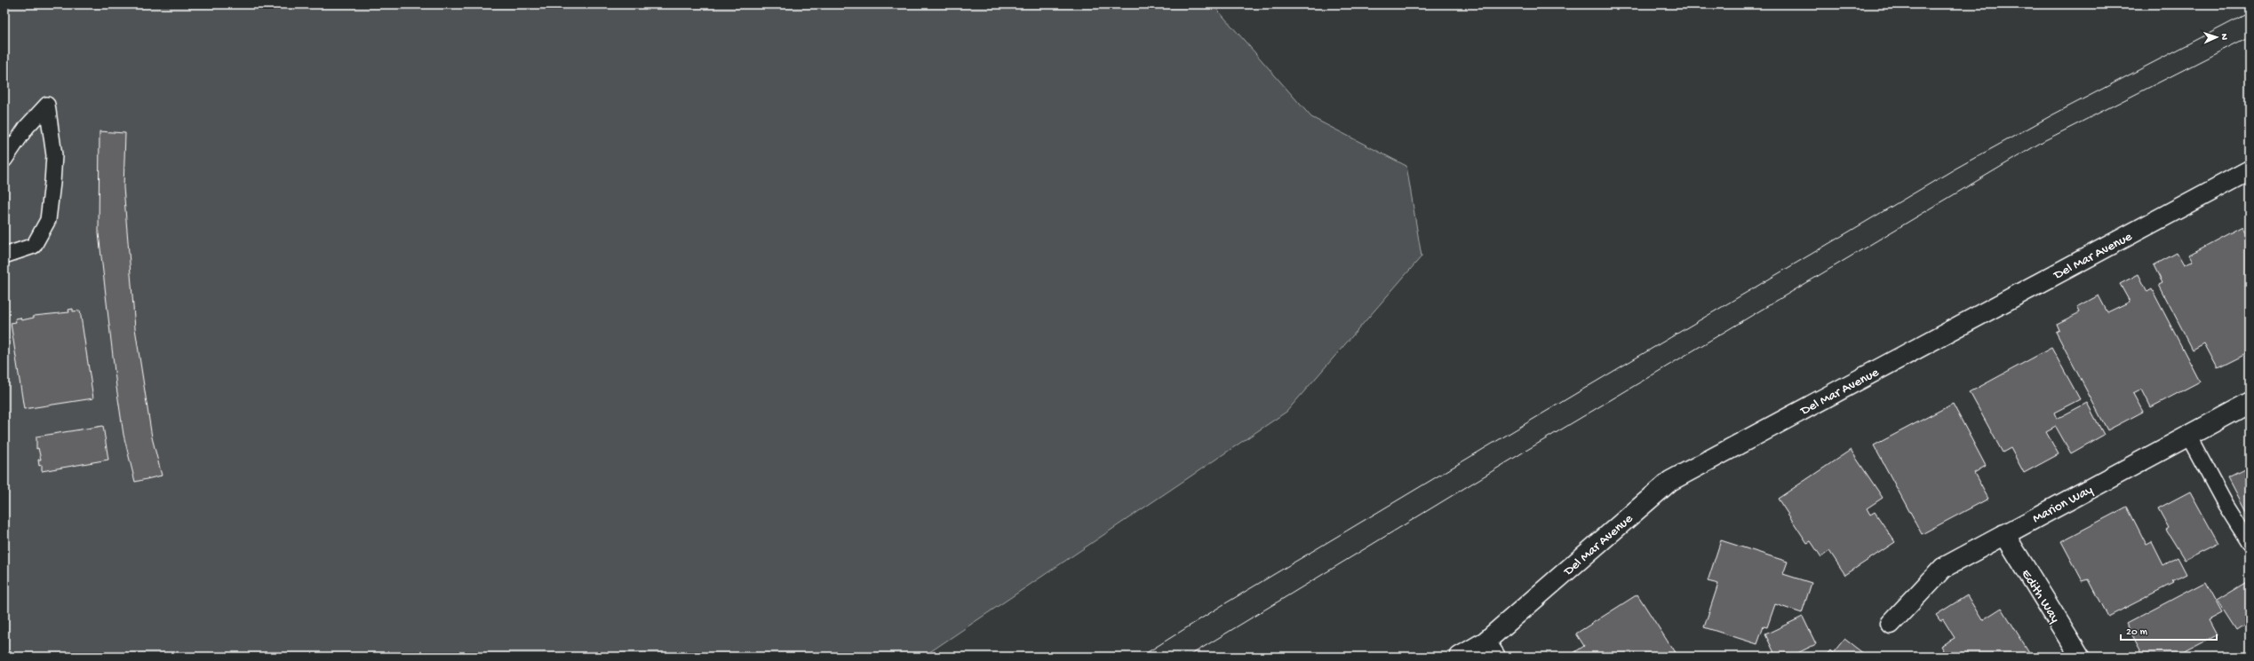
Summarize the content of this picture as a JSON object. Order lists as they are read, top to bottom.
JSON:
{
  "streets": {
    "street": ["Del Mar Avenue", "Marion Way", "Edith Way"]
  },
  "crossings": [
    ["Marion Way", "Edith Way"]
  ],
  "scale_bar": "20 m",
  "north": "right"
}
